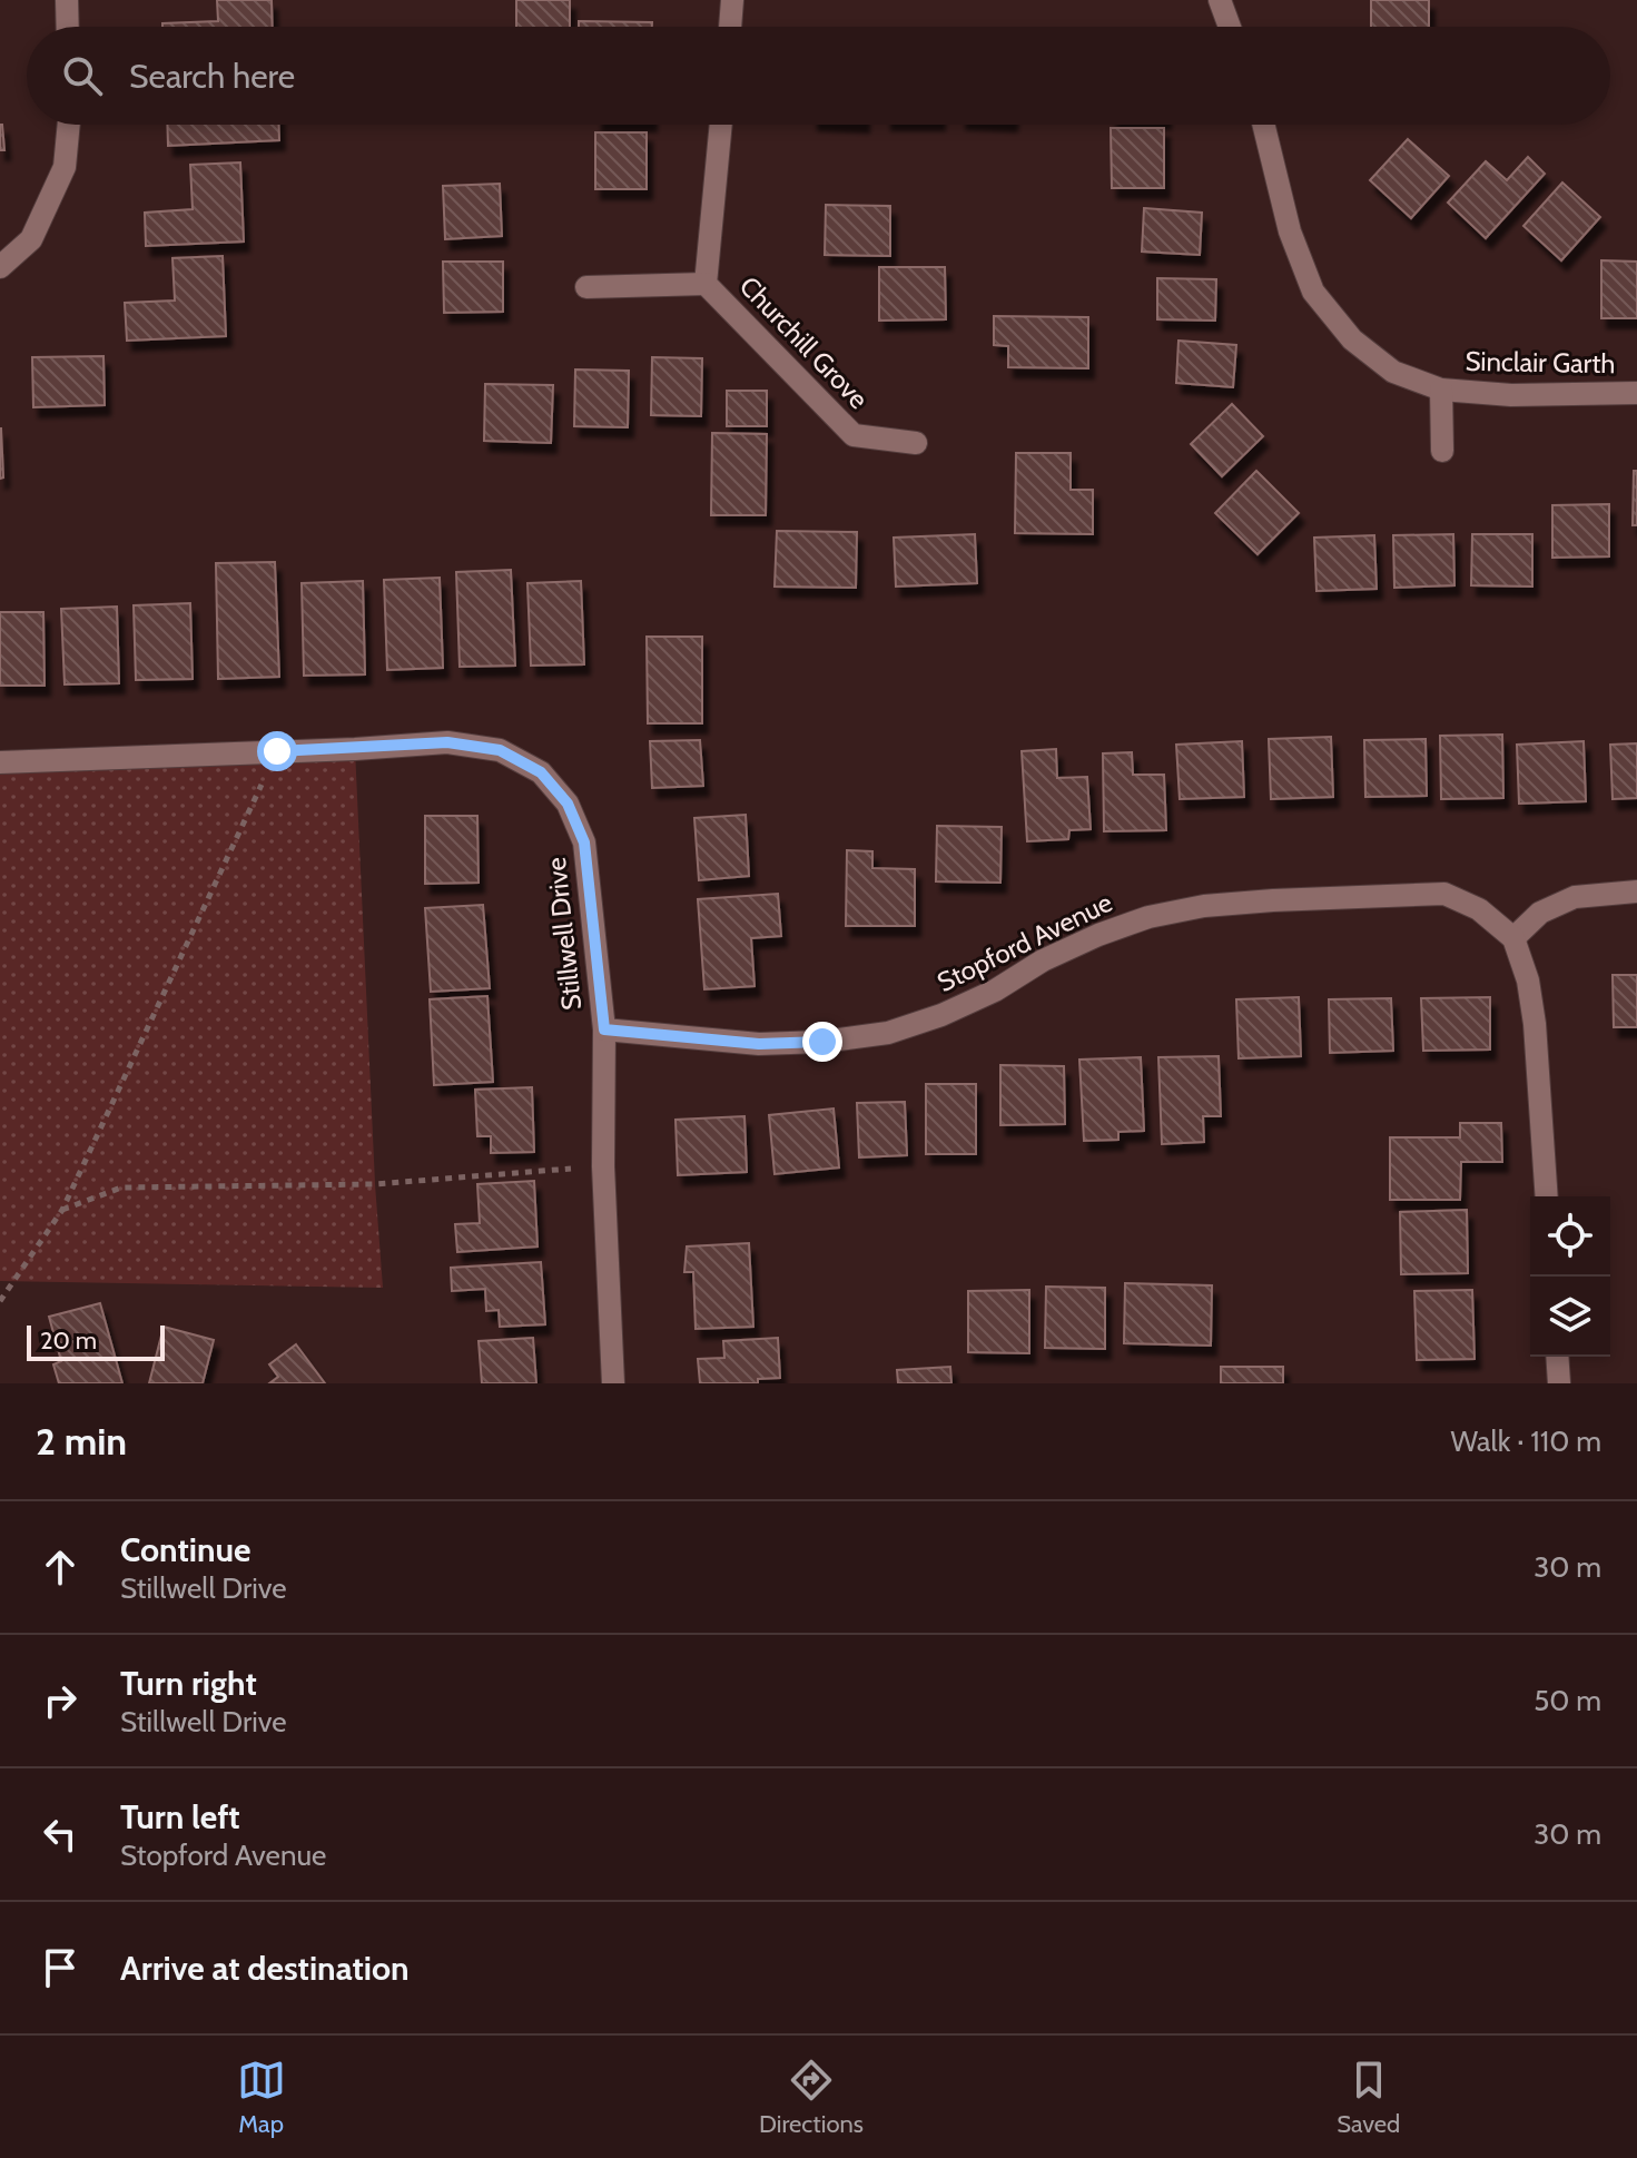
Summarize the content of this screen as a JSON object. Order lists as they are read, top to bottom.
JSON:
{
  "streets": {
    "street": [
      "Churchill Grove",
      "Sinclair Garth",
      "Stillwell Drive",
      "Stopford Avenue"
    ]
  },
  "crossings": [
    ["Stillwell Drive", "Stopford Avenue"]
  ],
  "scale_bar": "20 m",
  "page": {
    "search": "Search here",
    "scale": "20 m",
    "heading": ["2 min", "Walk · 110 m"],
    "list": [
      ["Continue", "Stillwell Drive", "30 m"],
      ["Turn right", "Stillwell Drive", "50 m"],
      ["Turn left", "Stopford Avenue", "30 m"],
      "Arrive at destination"
    ],
    "nav": ["Map", "Directions", "Saved"]
  }
}
